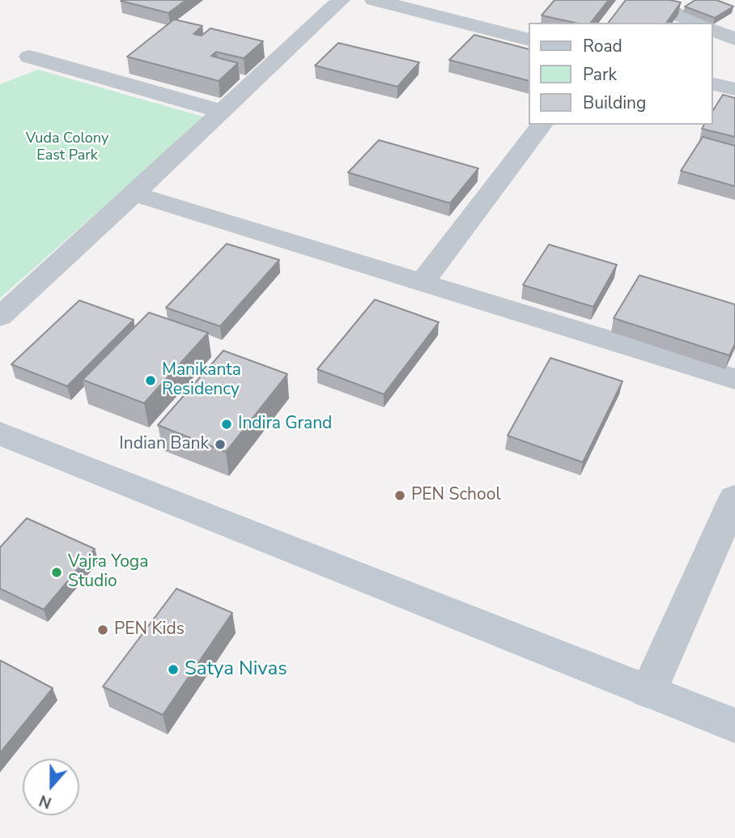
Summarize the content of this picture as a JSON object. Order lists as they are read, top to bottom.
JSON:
{
  "parks": ["Vuda Colony East Park"],
  "places": [
    "Manikanta Residency",
    "Indira Grand",
    "Indian Bank",
    "PEN School",
    "Vajra Yoga Studio",
    "PEN Kids",
    "Satya Nivas"
  ],
  "legend": ["Road", "Park", "Building"],
  "north": "bottom"
}
